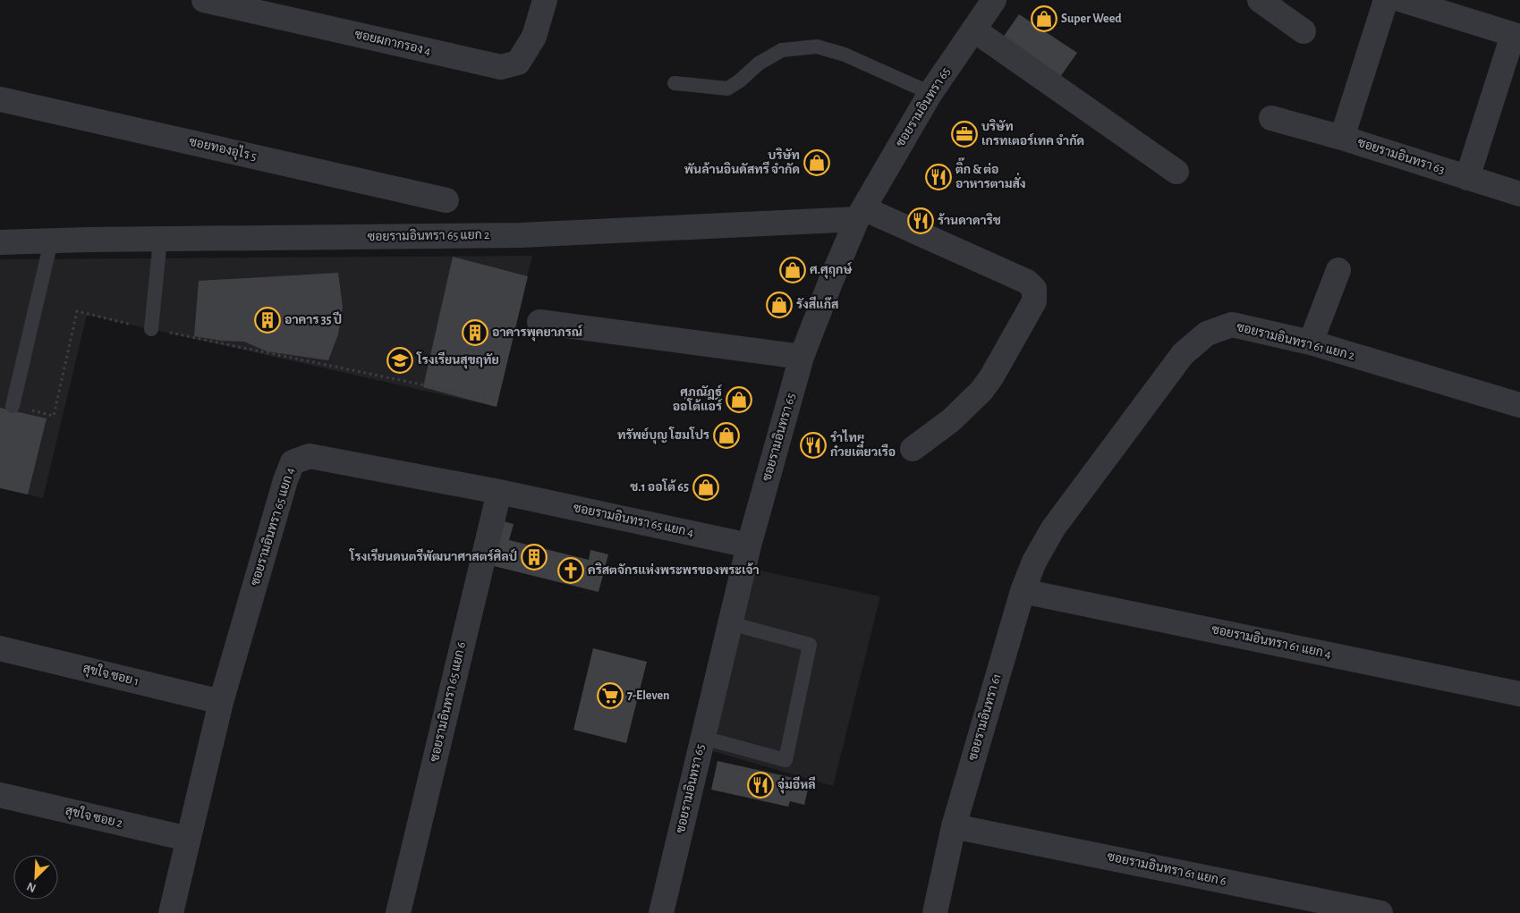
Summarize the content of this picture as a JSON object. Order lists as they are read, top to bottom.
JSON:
{
  "streets": {
    "street": [
      "ซอยผกากรอง 4",
      "ซอยรามอินทรา 65",
      "ซอยทองอุไร 5",
      "ซอยรามอินทรา 63",
      "ซอยรามอินทรา 65 แยก 2",
      "ซอยรามอินทรา 61 แยก 2",
      "ซอยรามอินทรา 65 แยก 4",
      "ซอยรามอินทรา 61 แยก 4",
      "สุขใจ ซอย 1",
      "ซอยรามอินทรา 65 แยก 6",
      "ซอยรามอินทรา 61",
      "สุขใจ ซอย 2",
      "ซอยรามอินทรา 61 แยก 6"
    ]
  },
  "crossings": [
    ["ซอยรามอินทรา 65", "ซอยรามอินทรา 65 แยก 2"],
    ["ซอยรามอินทรา 65", "ซอยรามอินทรา 65 แยก 4"],
    ["ซอยรามอินทรา 61 แยก 2", "ซอยรามอินทรา 61"],
    ["ซอยรามอินทรา 65 แยก 4", "สุขใจ ซอย 1"],
    ["ซอยรามอินทรา 65 แยก 4", "ซอยรามอินทรา 65 แยก 6"],
    ["ซอยรามอินทรา 65 แยก 4", "สุขใจ ซอย 2"],
    ["ซอยรามอินทรา 61 แยก 4", "ซอยรามอินทรา 61"],
    ["ซอยรามอินทรา 61", "ซอยรามอินทรา 61 แยก 6"]
  ],
  "places": {
    "shop": [
      "Super Weed",
      "บริษัท พันล้านอินดัสทรี จำกัด",
      "ศ.ศุฤกษ์",
      "รังสีแก๊ส",
      "ศุภณัฎฐ์ ออโต้แอร์",
      "ทรัพย์บุญ โฮมโปร",
      "ช.1 ออโต้ 65"
    ],
    "office": ["บริษัท เกรทเตอร์เทค จำกัด"],
    "restaurant": [
      "ติ๊ก & ต่อ อาหารตามสั่ง",
      "ร้านดาดาริช",
      "รำไทย ก๋วยเตี๋ยวเรือ",
      "จุ่มอีหลี"
    ],
    "building": ["อาคาร 35 ปี", "อาคารพุคยาภรณ์", "โรงเรียนดนตรีพัฒนาศาสตร์ศิลป์"],
    "school or university": ["โรงเรียนสุขฤทัย"],
    "church": ["คริสตจักรแห่งพระพรของพระเจ้า"],
    "supermarket": ["7-Eleven"]
  },
  "north": "bottom left"
}
